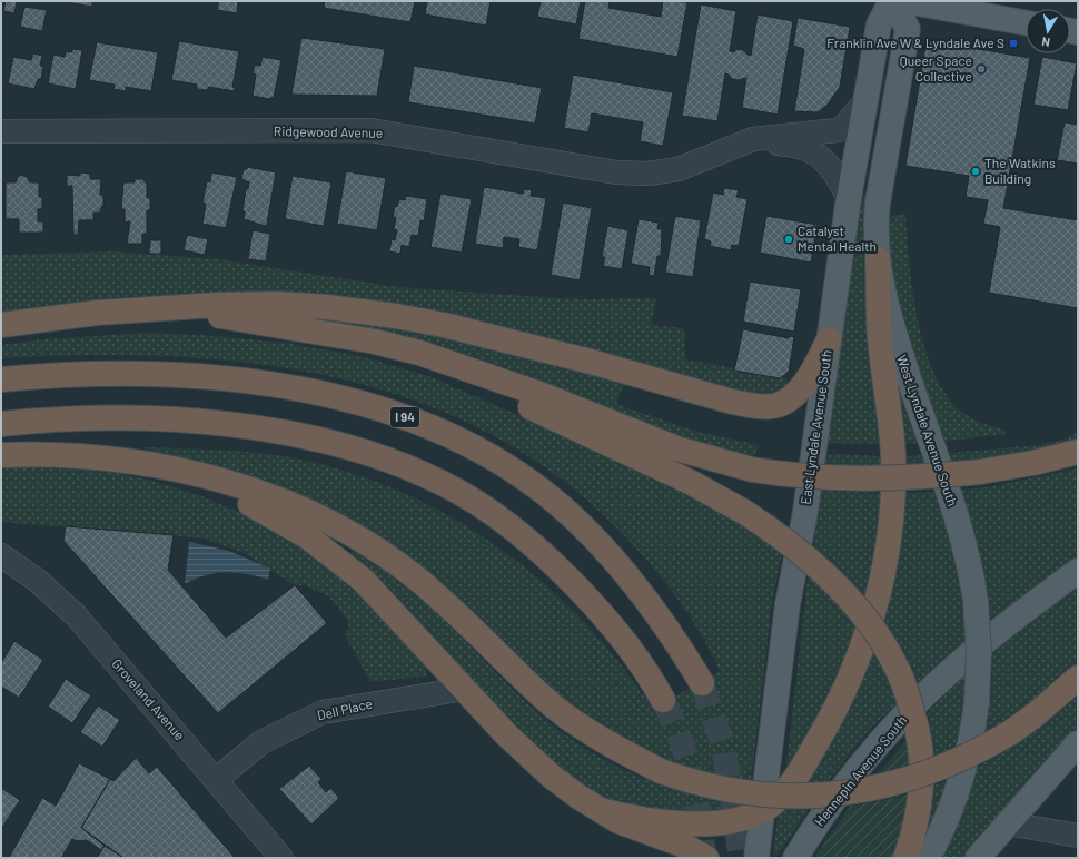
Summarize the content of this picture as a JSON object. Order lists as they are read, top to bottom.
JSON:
{
  "streets": {
    "highway": ["I 94"],
    "main road": ["East Lyndale Avenue South", "West Lyndale Avenue South", "Hennepin Avenue South"],
    "street": ["Ridgewood Avenue", "Groveland Avenue", "Dell Place"]
  },
  "crossings": [
    ["Ridgewood Avenue", "East Lyndale Avenue South"],
    ["East Lyndale Avenue South", "West Lyndale Avenue South"],
    ["Groveland Avenue", "Dell Place"]
  ],
  "places": {
    "transit": ["Franklin Ave W & Lyndale Ave S"],
    "other": ["Queer Space Collective", "The Watkins Building", "Catalyst Mental Health"]
  },
  "north": "bottom"
}
